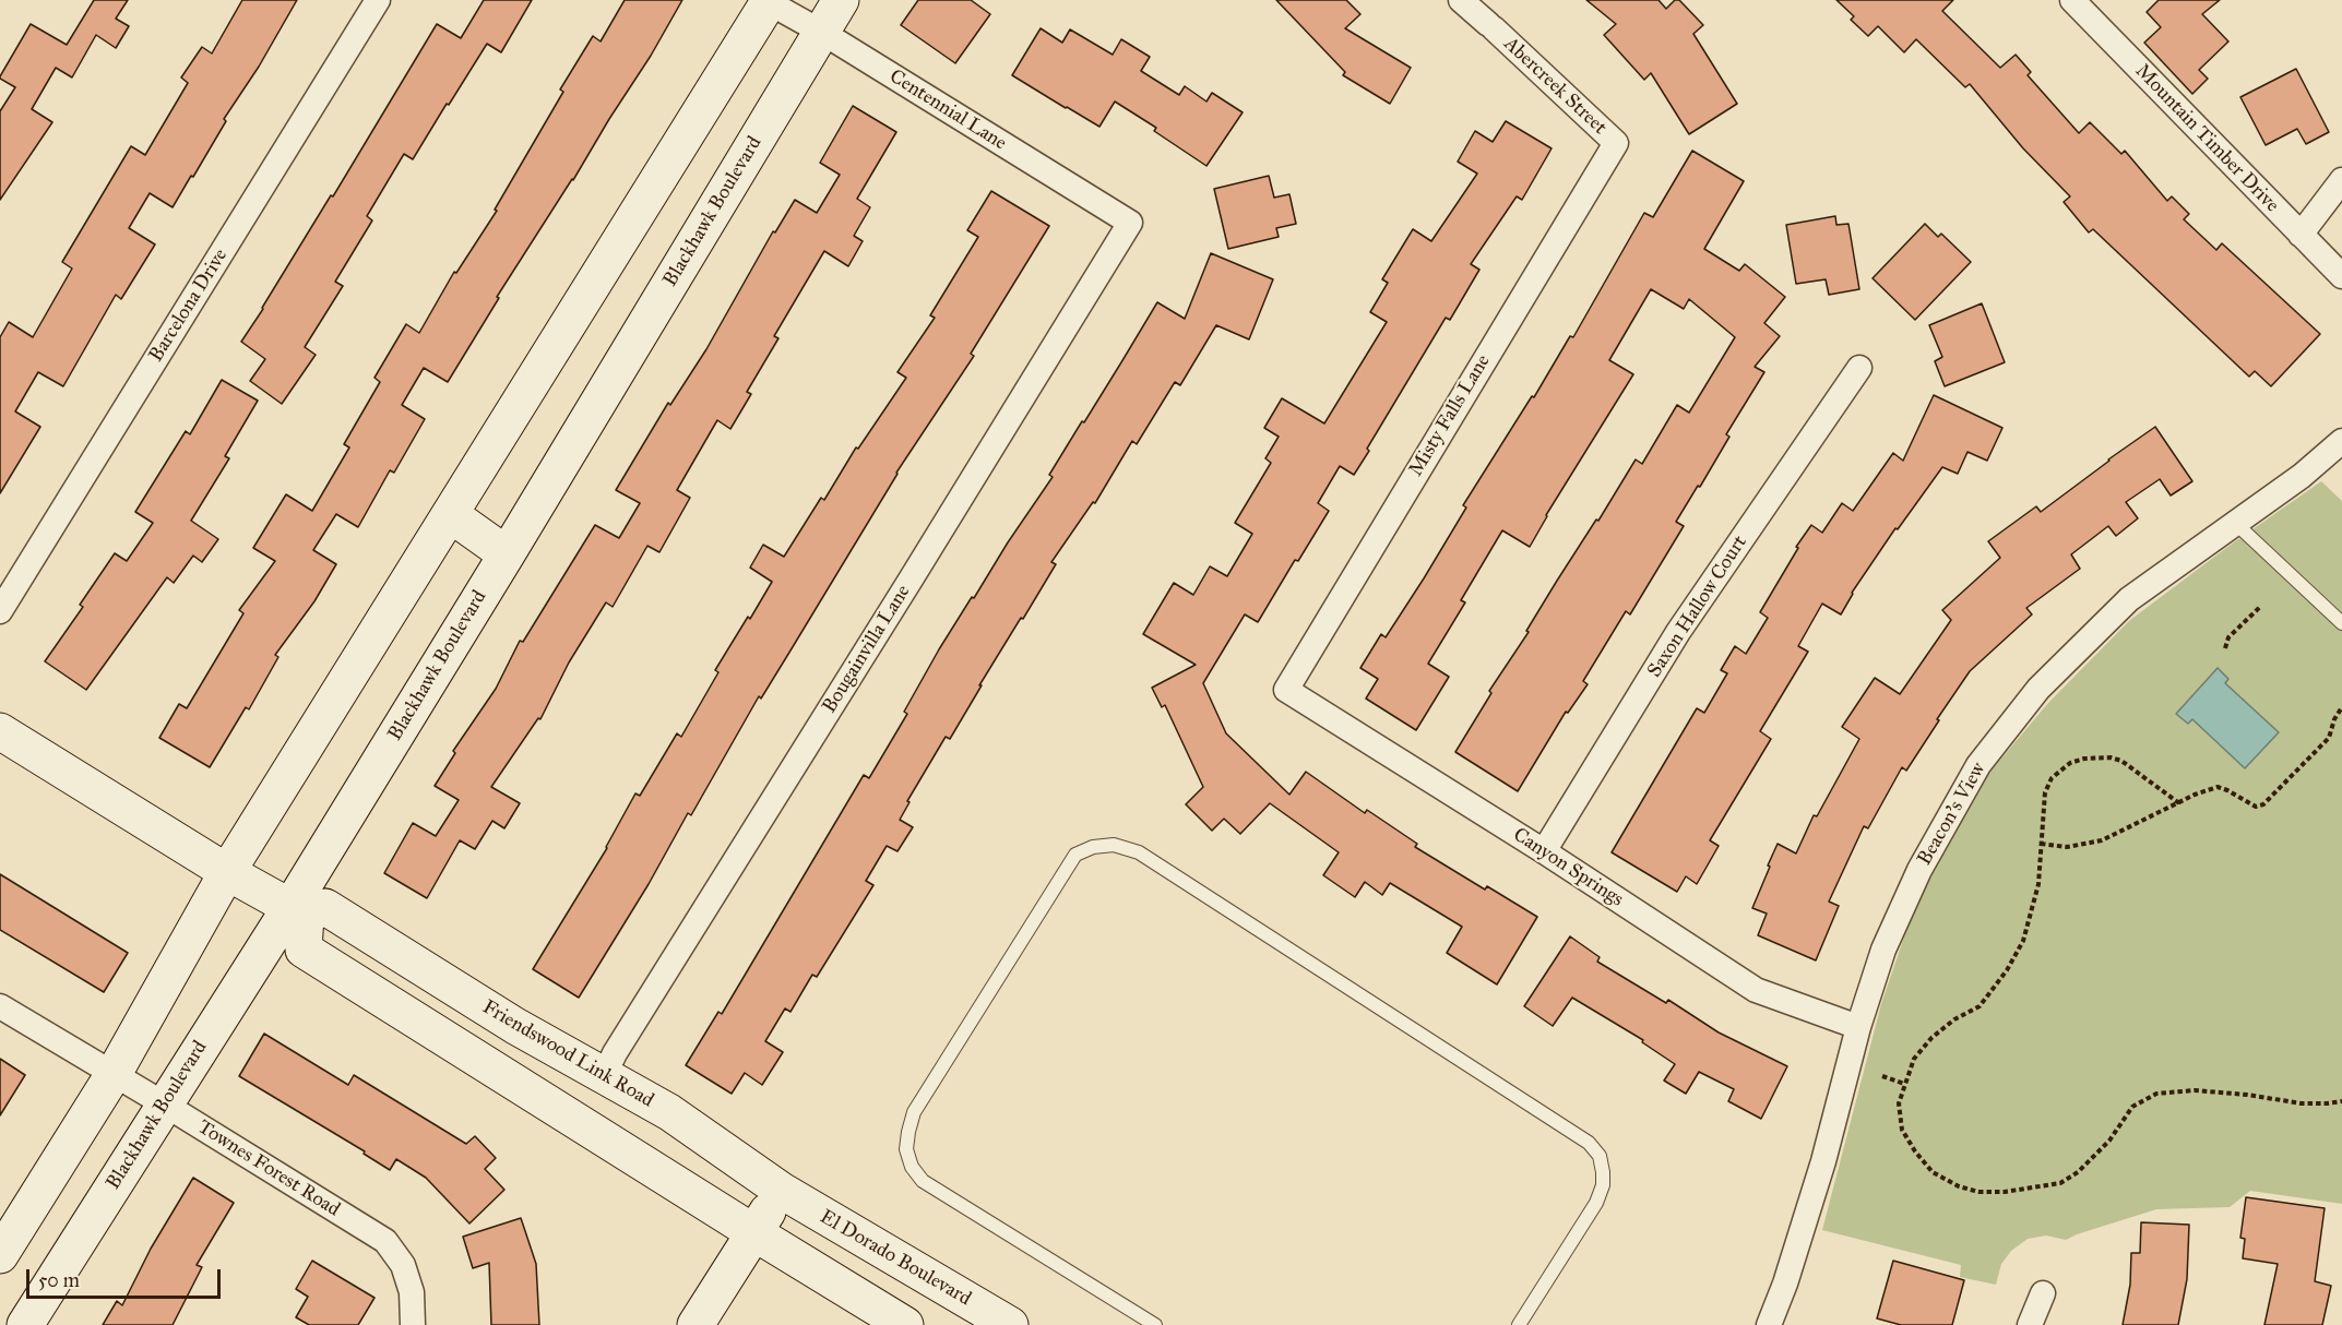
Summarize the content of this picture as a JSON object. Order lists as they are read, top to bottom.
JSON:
{
  "streets": {
    "main road": ["Blackhawk Boulevard", "Friendswood Link Road", "El Dorado Boulevard"],
    "street": [
      "Abercreek Street",
      "Centennial Lane",
      "Mountain Timber Drive",
      "Barcelona Drive",
      "Misty Falls Lane",
      "Saxon Hallow Court",
      "Bougainvilla Lane",
      "Beacon's View",
      "Canyon Springs",
      "Townes Forest Road"
    ]
  },
  "crossings": [
    ["Abercreek Street", "Misty Falls Lane"],
    ["Centennial Lane", "Blackhawk Boulevard"],
    ["Centennial Lane", "Bougainvilla Lane"],
    ["Blackhawk Boulevard", "Friendswood Link Road"],
    ["Blackhawk Boulevard", "Townes Forest Road"],
    ["Misty Falls Lane", "Canyon Springs"],
    ["Saxon Hallow Court", "Canyon Springs"],
    ["Bougainvilla Lane", "Friendswood Link Road"],
    ["Beacon's View", "Canyon Springs"],
    ["Friendswood Link Road", "El Dorado Boulevard"]
  ],
  "scale_bar": "50 m"
}
